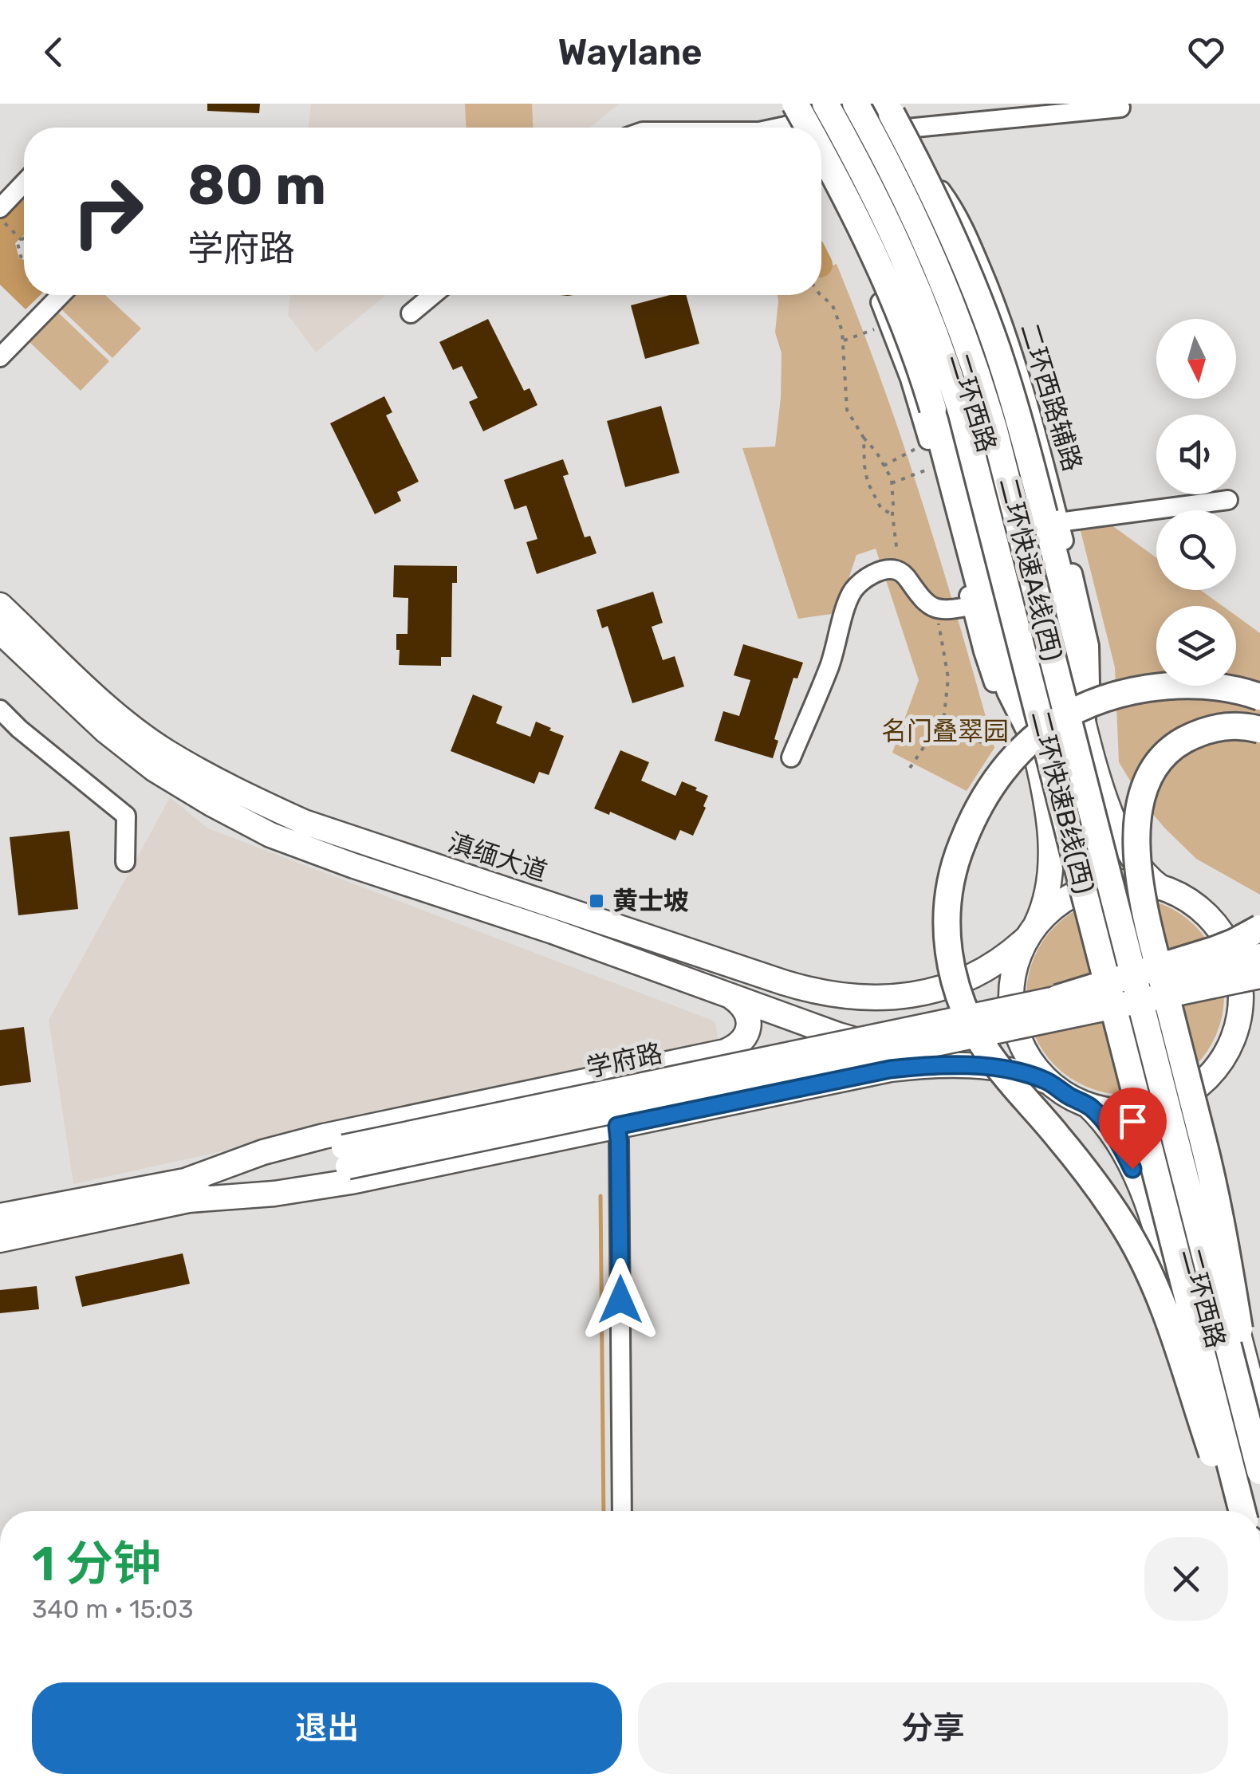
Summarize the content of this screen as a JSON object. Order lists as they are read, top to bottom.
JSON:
{
  "streets": {
    "highway": ["二环快速A线(西)", "二环快速B线(西)"],
    "main road": ["二环西路", "滇缅大道", "学府路"]
  },
  "crossings": [
    ["二环西路", "滇缅大道"],
    ["二环西路", "学府路"],
    ["滇缅大道", "学府路"]
  ],
  "parks": ["名门叠翠园"],
  "places": {
    "transit": ["黄士坡"]
  },
  "north": "bottom",
  "page": {
    "header": "Waylane",
    "turn": ["80 m", "学府路"],
    "heading": ["1 分钟", "340 m · 15:03"],
    "buttons": ["退出", "分享"]
  }
}
